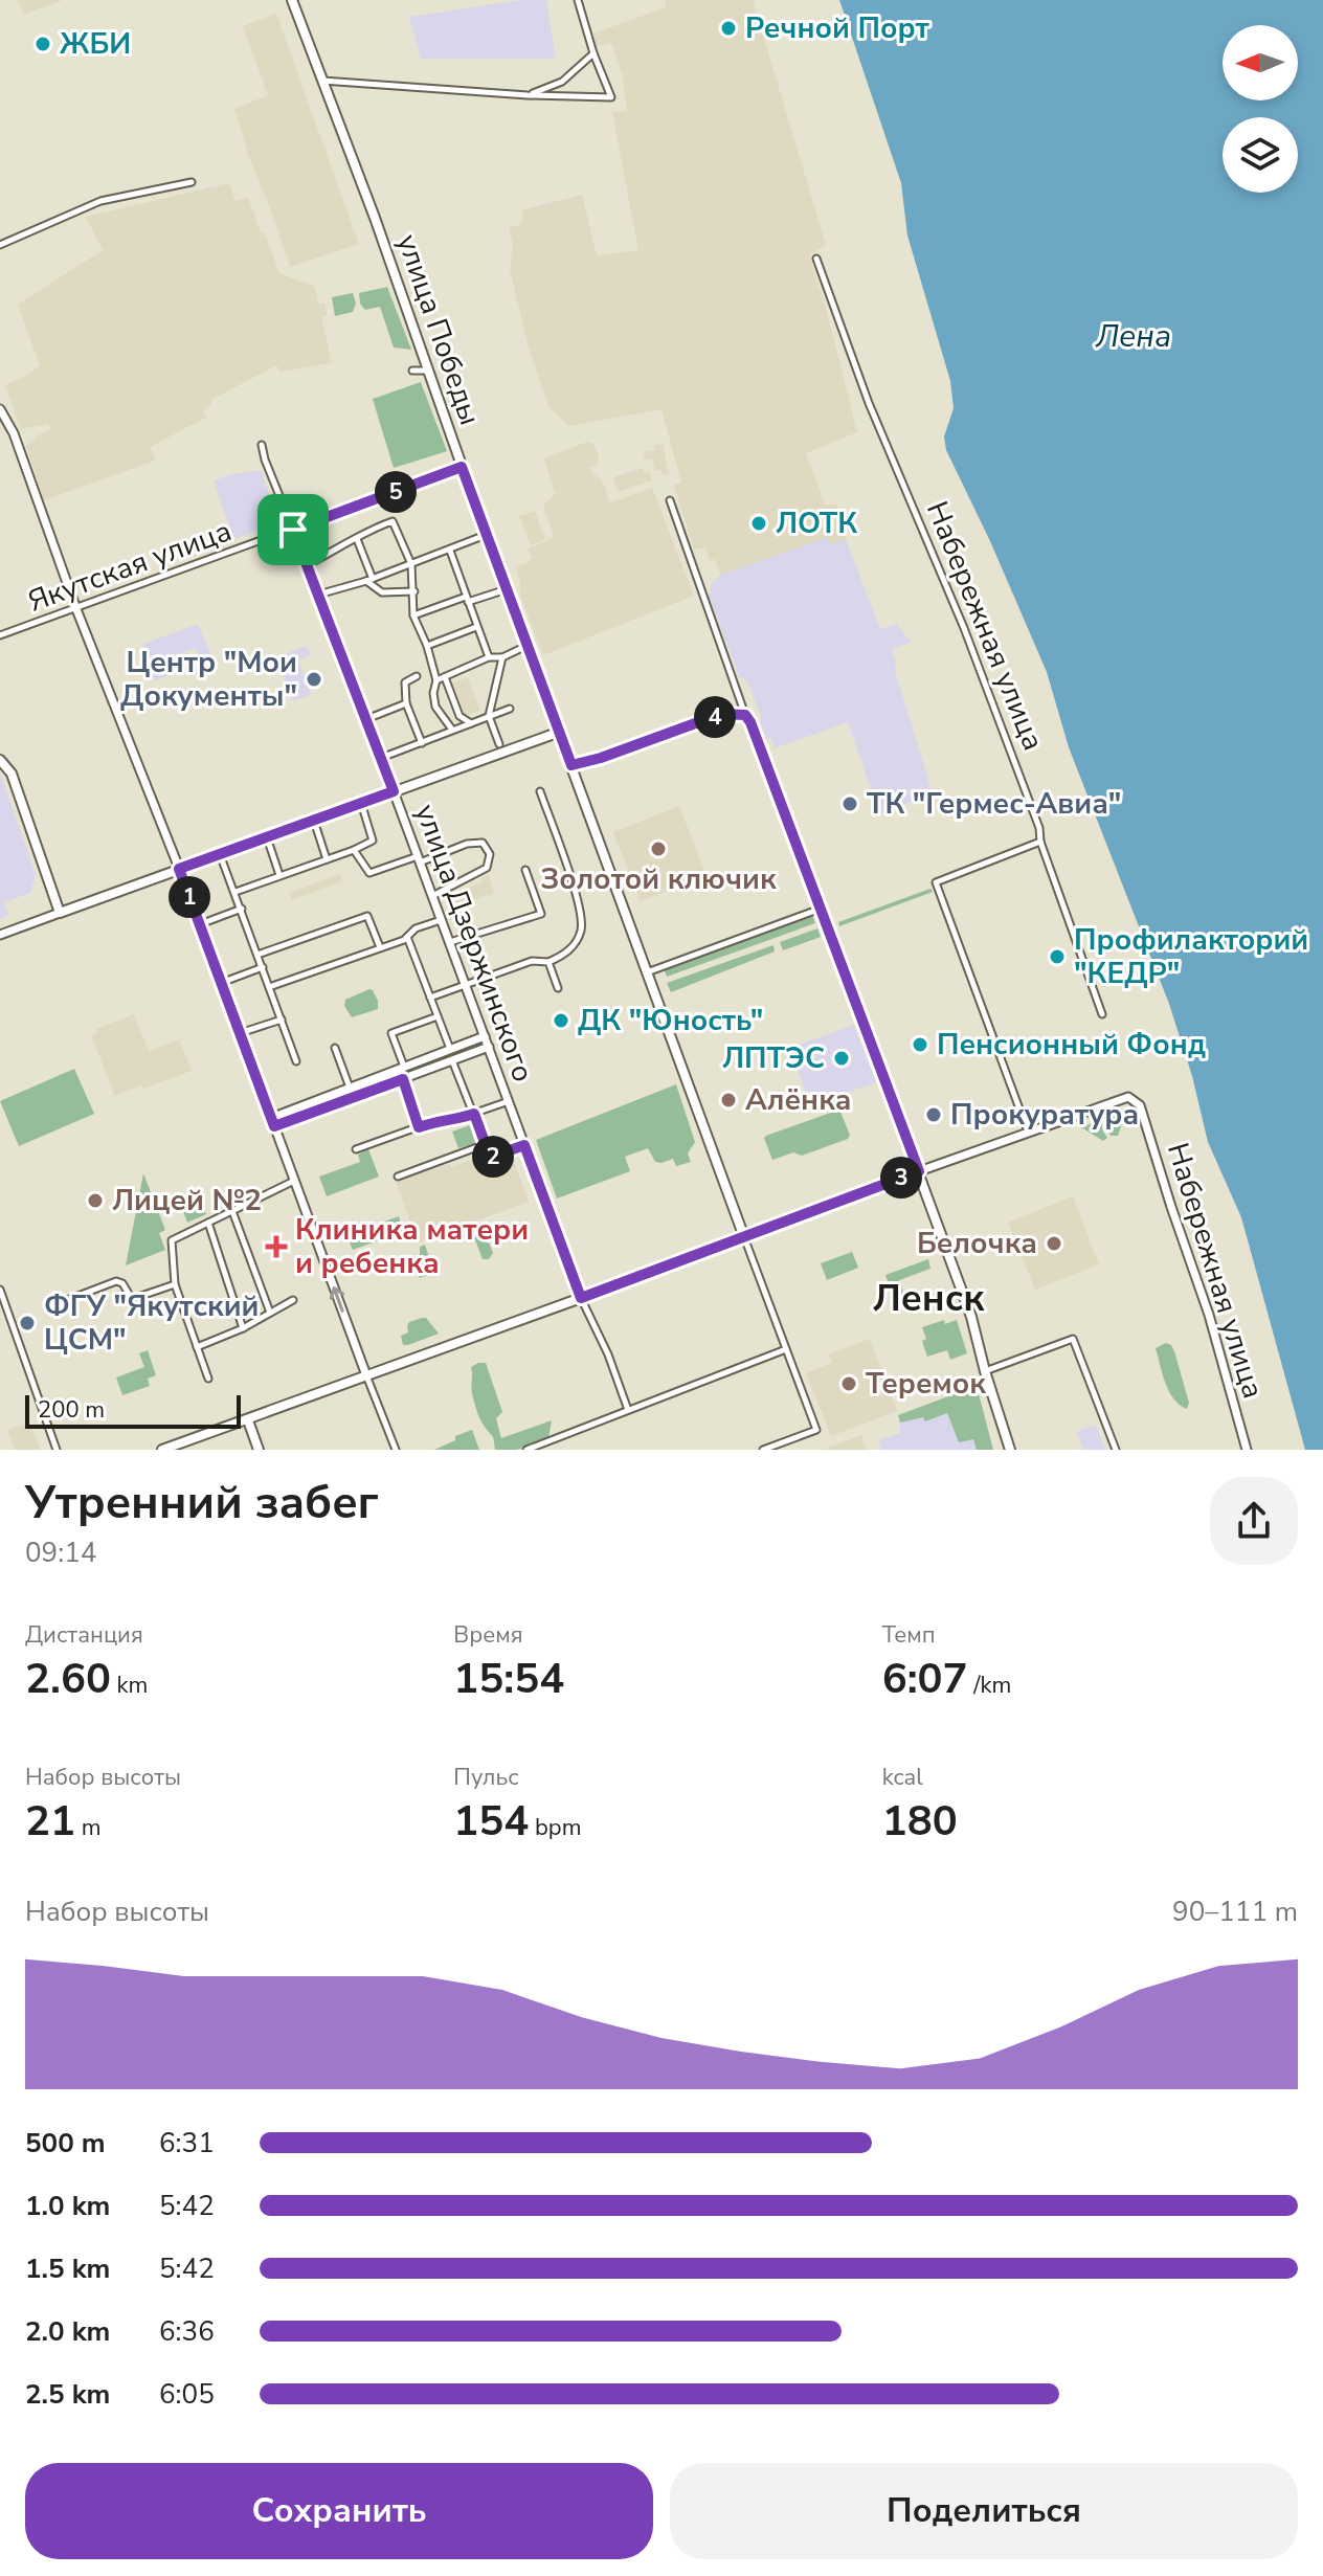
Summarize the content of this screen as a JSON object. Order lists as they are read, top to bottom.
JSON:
{
  "streets": {
    "main road": ["улица Победы"],
    "street": ["Якутская улица", "Набережная улица", "улица Дзержинского"]
  },
  "crossings": [
    ["улица Победы", "Якутская улица"],
    ["Якутская улица", "улица Дзержинского"]
  ],
  "districts": ["Ленск"],
  "water": ["Лена"],
  "places": {
    "other": [
      "Речной Порт",
      "ЖБИ",
      "ЛОТК",
      "Центр \"Мои Документы\"",
      "ТК \"Гермес-Авиа\"",
      "Золотой ключик",
      "Профилакторий \"КЕДР\"",
      "ДК \"Юность\"",
      "Пенсионный Фонд",
      "ЛПТЭС",
      "Алёнка",
      "Прокуратура",
      "Лицей №2",
      "Белочка",
      "ФГУ \"Якутский ЦСМ\"",
      "Теремок"
    ],
    "health": ["Клиника матери и ребенка"]
  },
  "scale_bar": "200 m",
  "north": "left",
  "page": {
    "pins": [
      "5",
      "4",
      "1",
      "2",
      "3"
    ],
    "scale": "200 m",
    "heading": ["Утренний забег", "09:14"],
    "stats": [
      ["Дистанция", "2.60 km"],
      ["Время", "15:54"],
      ["Темп", "6:07 /km"],
      ["Набор высоты", "21 m"],
      ["Пульс", "154 bpm"],
      ["kcal", "180"]
    ],
    "chart": ["Набор высоты", "90–111 m"],
    "list": [
      {
        "name": "500 m",
        "note": "6:31"
      },
      {
        "name": "1.0 km",
        "note": "5:42"
      },
      {
        "name": "1.5 km",
        "note": "5:42"
      },
      {
        "name": "2.0 km",
        "note": "6:36"
      },
      {
        "name": "2.5 km",
        "note": "6:05"
      }
    ],
    "buttons": ["Сохранить", "Поделиться"]
  }
}
